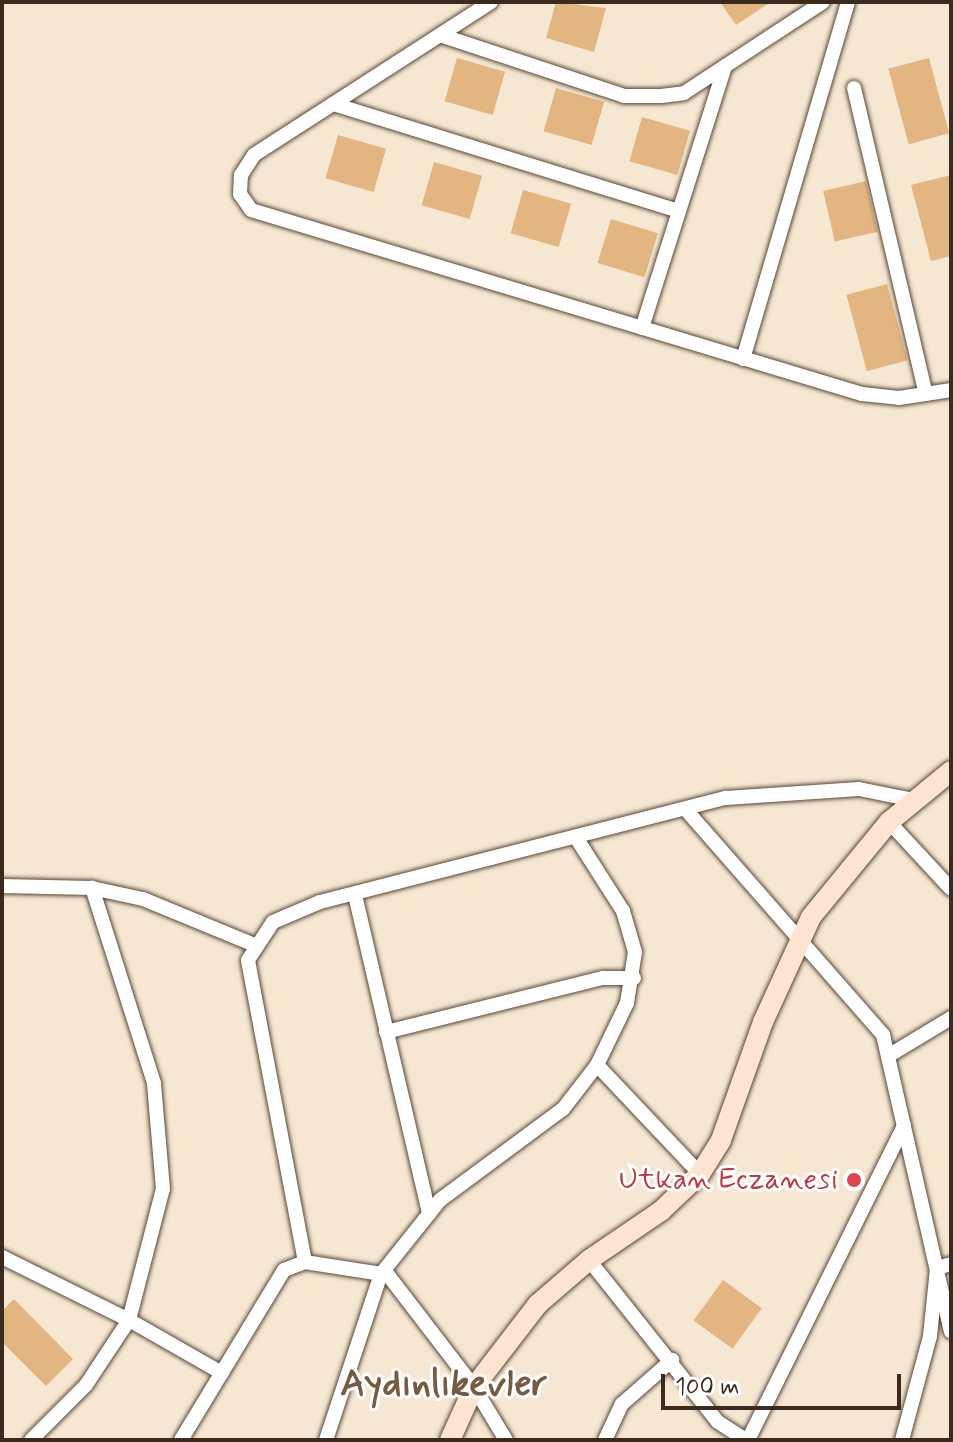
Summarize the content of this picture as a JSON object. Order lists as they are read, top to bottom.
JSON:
{
  "districts": ["Aydınlıkevler"],
  "places": ["Utkan Eczanesi"],
  "scale_bar": "100 m"
}
